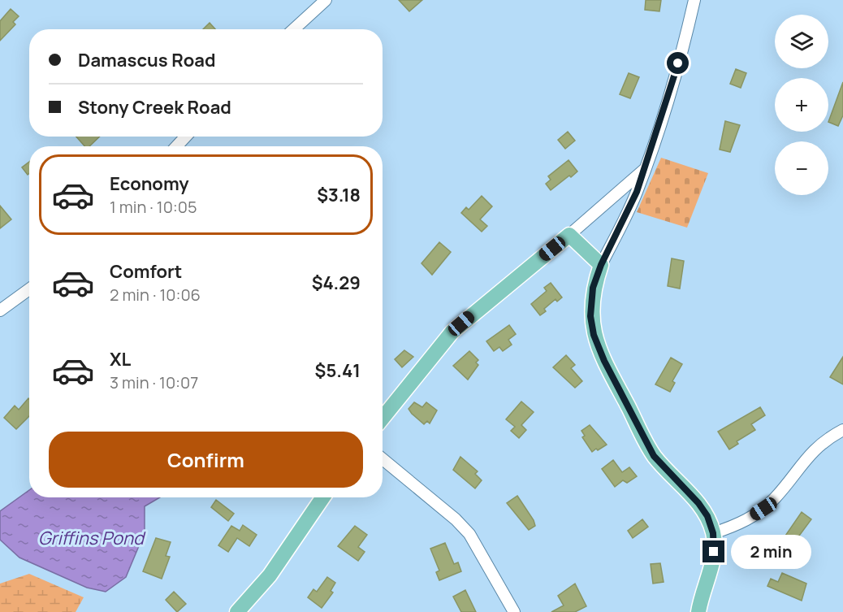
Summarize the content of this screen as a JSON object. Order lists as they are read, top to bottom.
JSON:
{
  "water": ["Griffins Pond"],
  "page": {
    "map_buttons": ["+", "−"],
    "banner": ["Damascus Road", "Stony Creek Road"],
    "list": [
      {
        "name": "Economy",
        "note": "1 min · 10:05",
        "value": "$3.18"
      },
      {
        "name": "Comfort",
        "note": "2 min · 10:06",
        "value": "$4.29"
      },
      {
        "name": "XL",
        "note": "3 min · 10:07",
        "value": "$5.41"
      }
    ],
    "buttons": "Confirm",
    "bubble": "2 min"
  }
}
